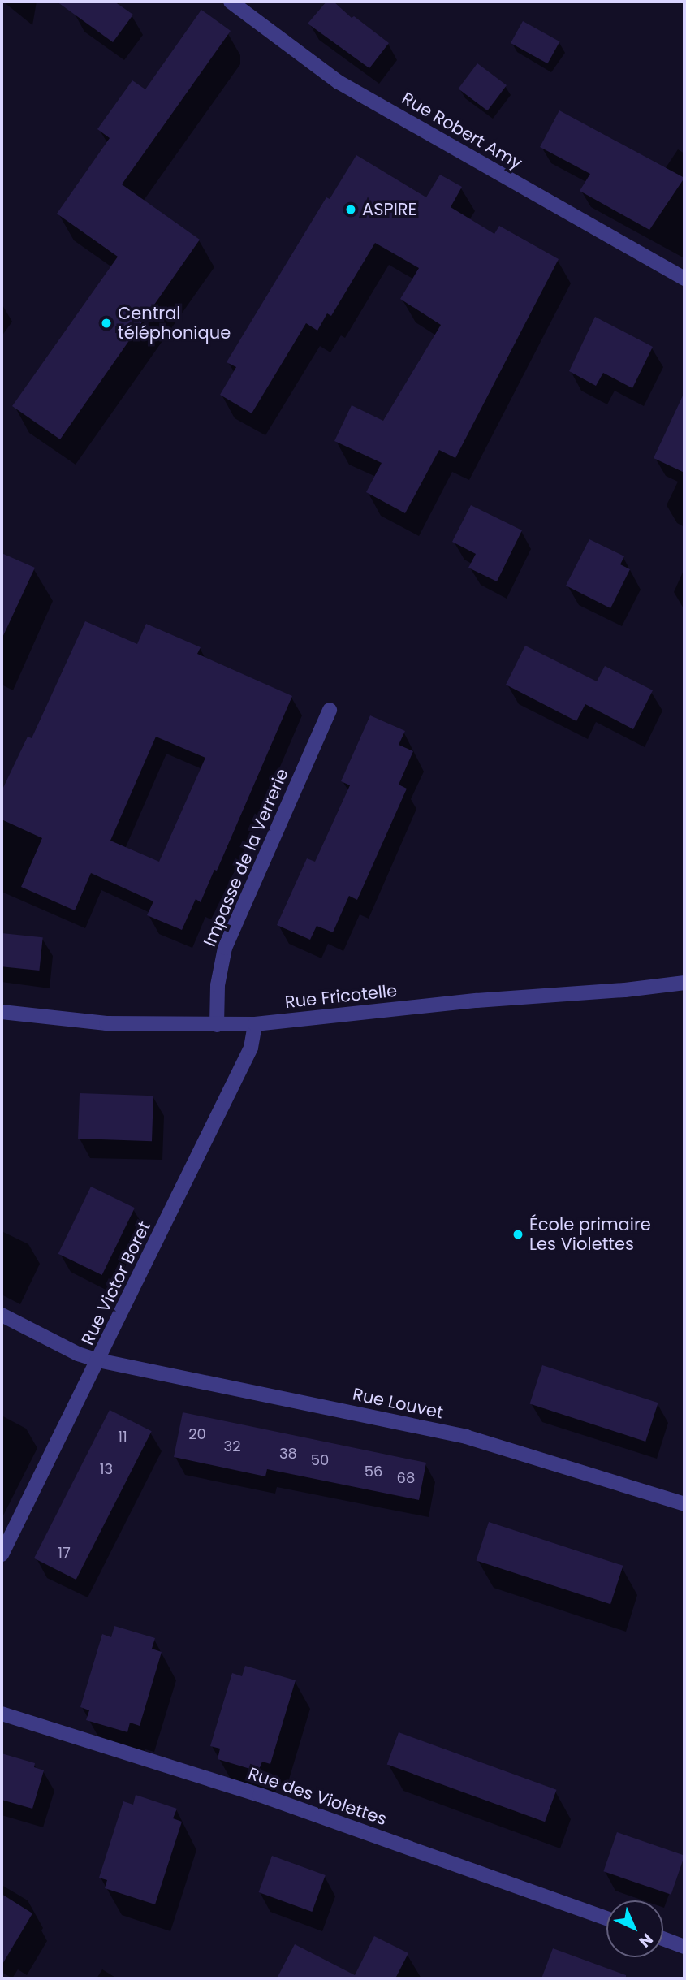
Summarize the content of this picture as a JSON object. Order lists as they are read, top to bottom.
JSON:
{
  "streets": {
    "street": [
      "Rue Robert Amy",
      "Impasse de la Verrerie",
      "Rue Fricotelle",
      "Rue Victor Boret",
      "Rue Louvet",
      "Rue des Violettes"
    ]
  },
  "crossings": [
    ["Impasse de la Verrerie", "Rue Fricotelle"],
    ["Rue Fricotelle", "Rue Victor Boret"],
    ["Rue Victor Boret", "Rue Louvet"]
  ],
  "places": ["ASPIRE", "Central téléphonique", "École primaire Les Violettes"],
  "house_numbers": [
    "20",
    "11",
    "32",
    "38",
    "50",
    "13",
    "56",
    "68",
    "17"
  ],
  "north": "bottom right"
}
